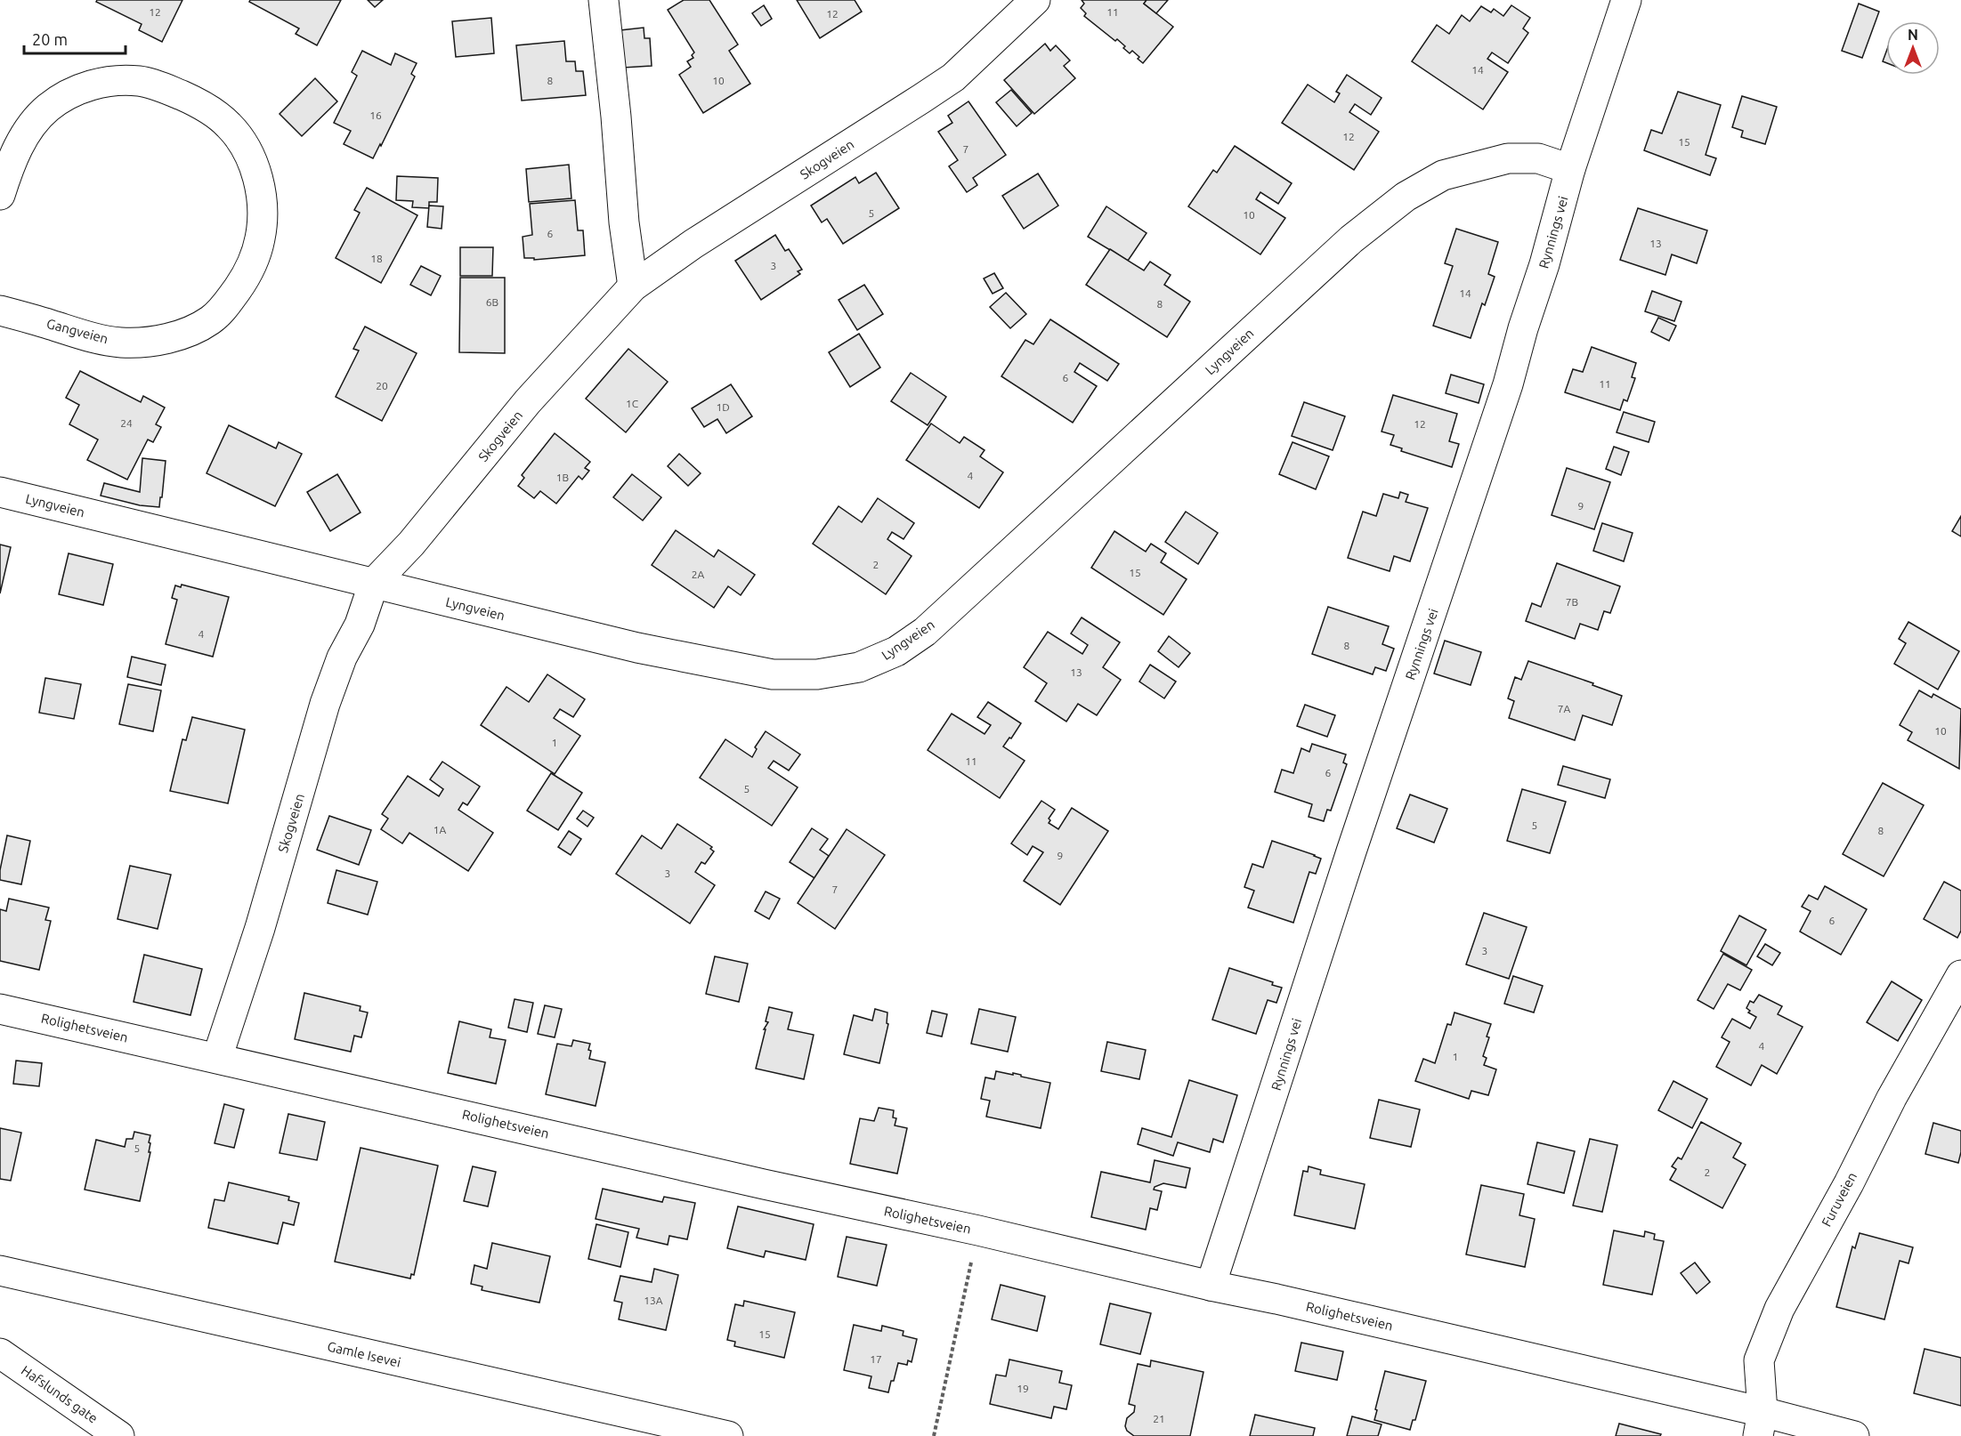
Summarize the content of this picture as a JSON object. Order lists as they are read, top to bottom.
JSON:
{
  "streets": {
    "main road": [
      "Skogveien",
      "Rynnings vei",
      "Gangveien",
      "Lyngveien",
      "Rolighetsveien",
      "Furuveien",
      "Gamle Isevei",
      "Hafslunds gate"
    ]
  },
  "crossings": [
    ["Skogveien", "Lyngveien"],
    ["Skogveien", "Rolighetsveien"],
    ["Rynnings vei", "Lyngveien"],
    ["Rynnings vei", "Rolighetsveien"],
    ["Rolighetsveien", "Furuveien"]
  ],
  "house_numbers": [
    "12",
    "11",
    "12",
    "14",
    "8",
    "10",
    "16",
    "12",
    "15",
    "7",
    "5",
    "10",
    "6",
    "13",
    "18",
    "3",
    "14",
    "6B",
    "8",
    "6",
    "11",
    "20",
    "1C",
    "1D",
    "24",
    "12",
    "4",
    "1B",
    "9",
    "2",
    "15",
    "2A",
    "7B",
    "4",
    "8",
    "13",
    "7A",
    "10",
    "1",
    "11",
    "6",
    "5",
    "5",
    "1A",
    "8",
    "9",
    "3",
    "7",
    "6",
    "3",
    "4",
    "1",
    "5",
    "2",
    "13A",
    "15",
    "17",
    "19",
    "21"
  ],
  "scale_bar": "20 m",
  "north": "top"
}
